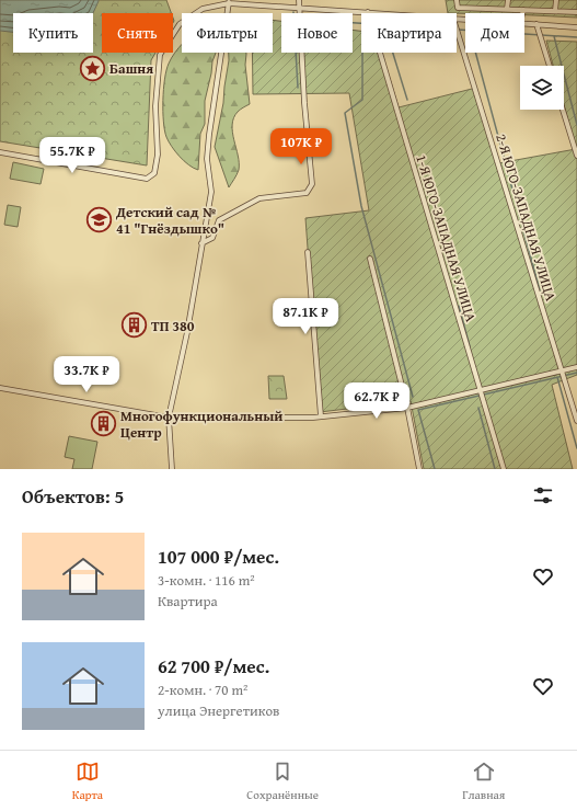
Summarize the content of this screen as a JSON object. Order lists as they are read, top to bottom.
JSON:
{
  "streets": {
    "street": ["2-Я ЮГО-ЗАПАДНАЯ УЛИЦА", "1-Я ЮГО-ЗАПАДНАЯ УЛИЦА"]
  },
  "places": {
    "place": ["Башня"],
    "school or university": ["Детский сад № 41 \"Гнёздышко\""],
    "building": ["ТП 380", "Многофункциональный Центр"]
  },
  "page": {
    "chip": [
      "Купить",
      "Снять",
      "Фильтры",
      "Новое",
      "Квартира",
      "Дом"
    ],
    "price": [
      "107K ₽",
      "55.7K ₽",
      "87.1K ₽",
      "33.7K ₽",
      "62.7K ₽"
    ],
    "heading": "Объектов: 5",
    "list": [
      {
        "name": "107 000 ₽/мес.",
        "note": "3-комн. · 116 m² · Квартира"
      },
      {
        "name": "62 700 ₽/мес.",
        "note": "2-комн. · 70 m² · улица Энергетиков"
      }
    ],
    "tabs": ["Карта", "Сохранённые", "Главная"]
  }
}
